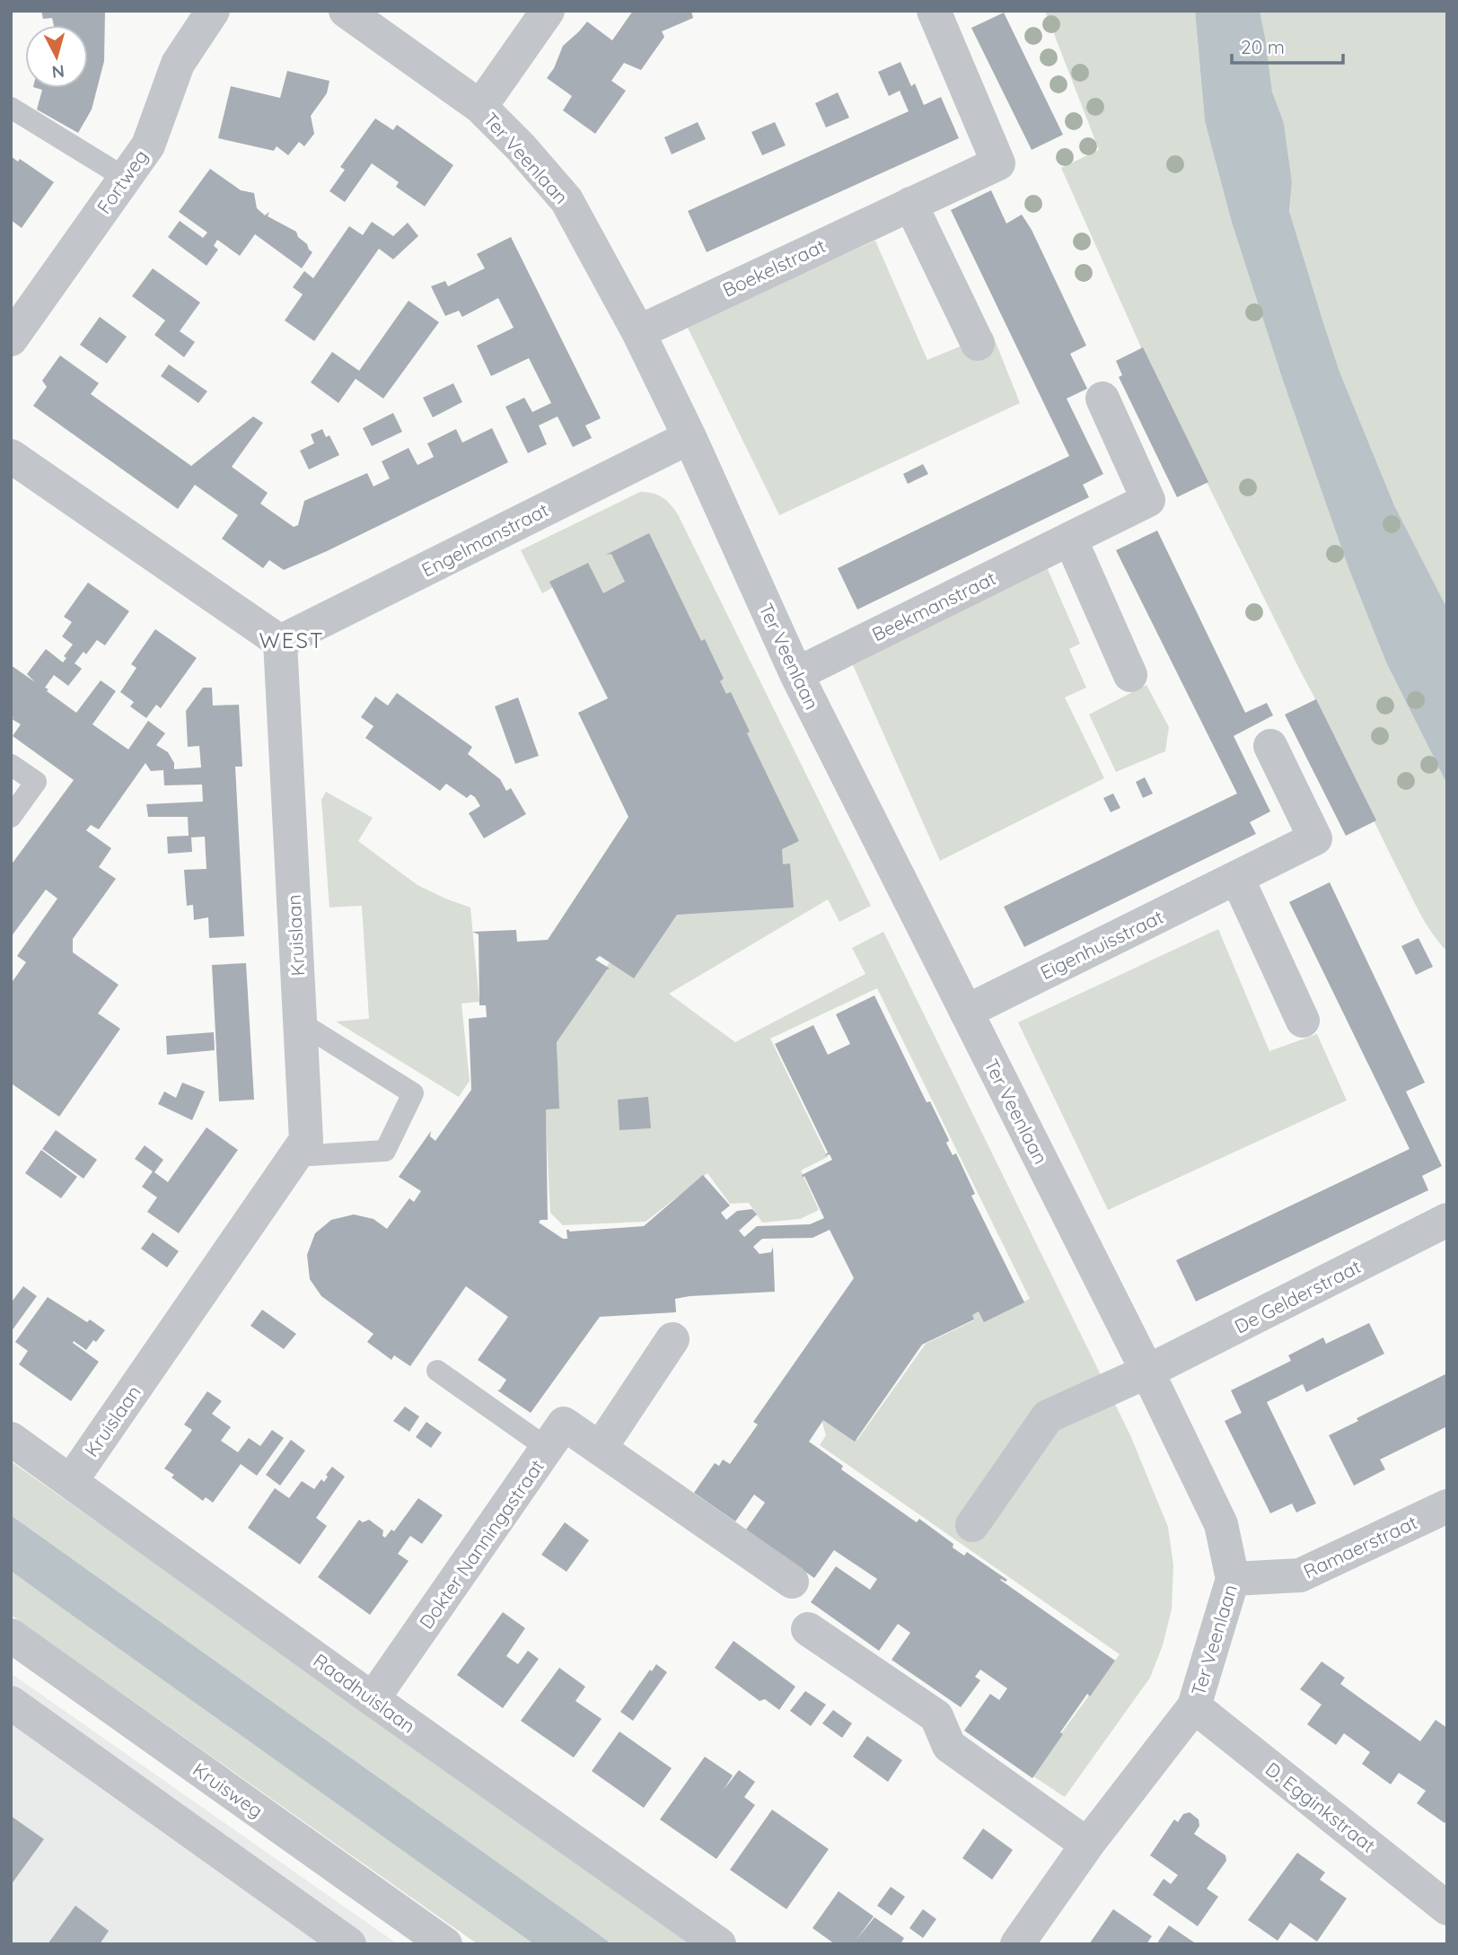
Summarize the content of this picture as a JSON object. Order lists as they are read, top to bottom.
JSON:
{
  "streets": {
    "street": [
      "Ter Veenlaan",
      "Fortweg",
      "Boekelstraat",
      "Engelmanstraat",
      "Beekmanstraat",
      "Kruislaan",
      "Eigenhuisstraat",
      "De Gelderstraat",
      "Dokter Nanningastraat",
      "Ramaerstraat",
      "Raadhuislaan",
      "Kruisweg",
      "D. Egginkstraat"
    ]
  },
  "crossings": [
    ["Ter Veenlaan", "Boekelstraat"],
    ["Ter Veenlaan", "Engelmanstraat"],
    ["Ter Veenlaan", "Beekmanstraat"],
    ["Ter Veenlaan", "Eigenhuisstraat"],
    ["Ter Veenlaan", "De Gelderstraat"],
    ["Ter Veenlaan", "Ramaerstraat"],
    ["Ter Veenlaan", "D. Egginkstraat"],
    ["Engelmanstraat", "Kruislaan"],
    ["Kruislaan", "Raadhuislaan"],
    ["Dokter Nanningastraat", "Raadhuislaan"]
  ],
  "districts": ["WEST"],
  "scale_bar": "20 m",
  "north": "bottom"
}
